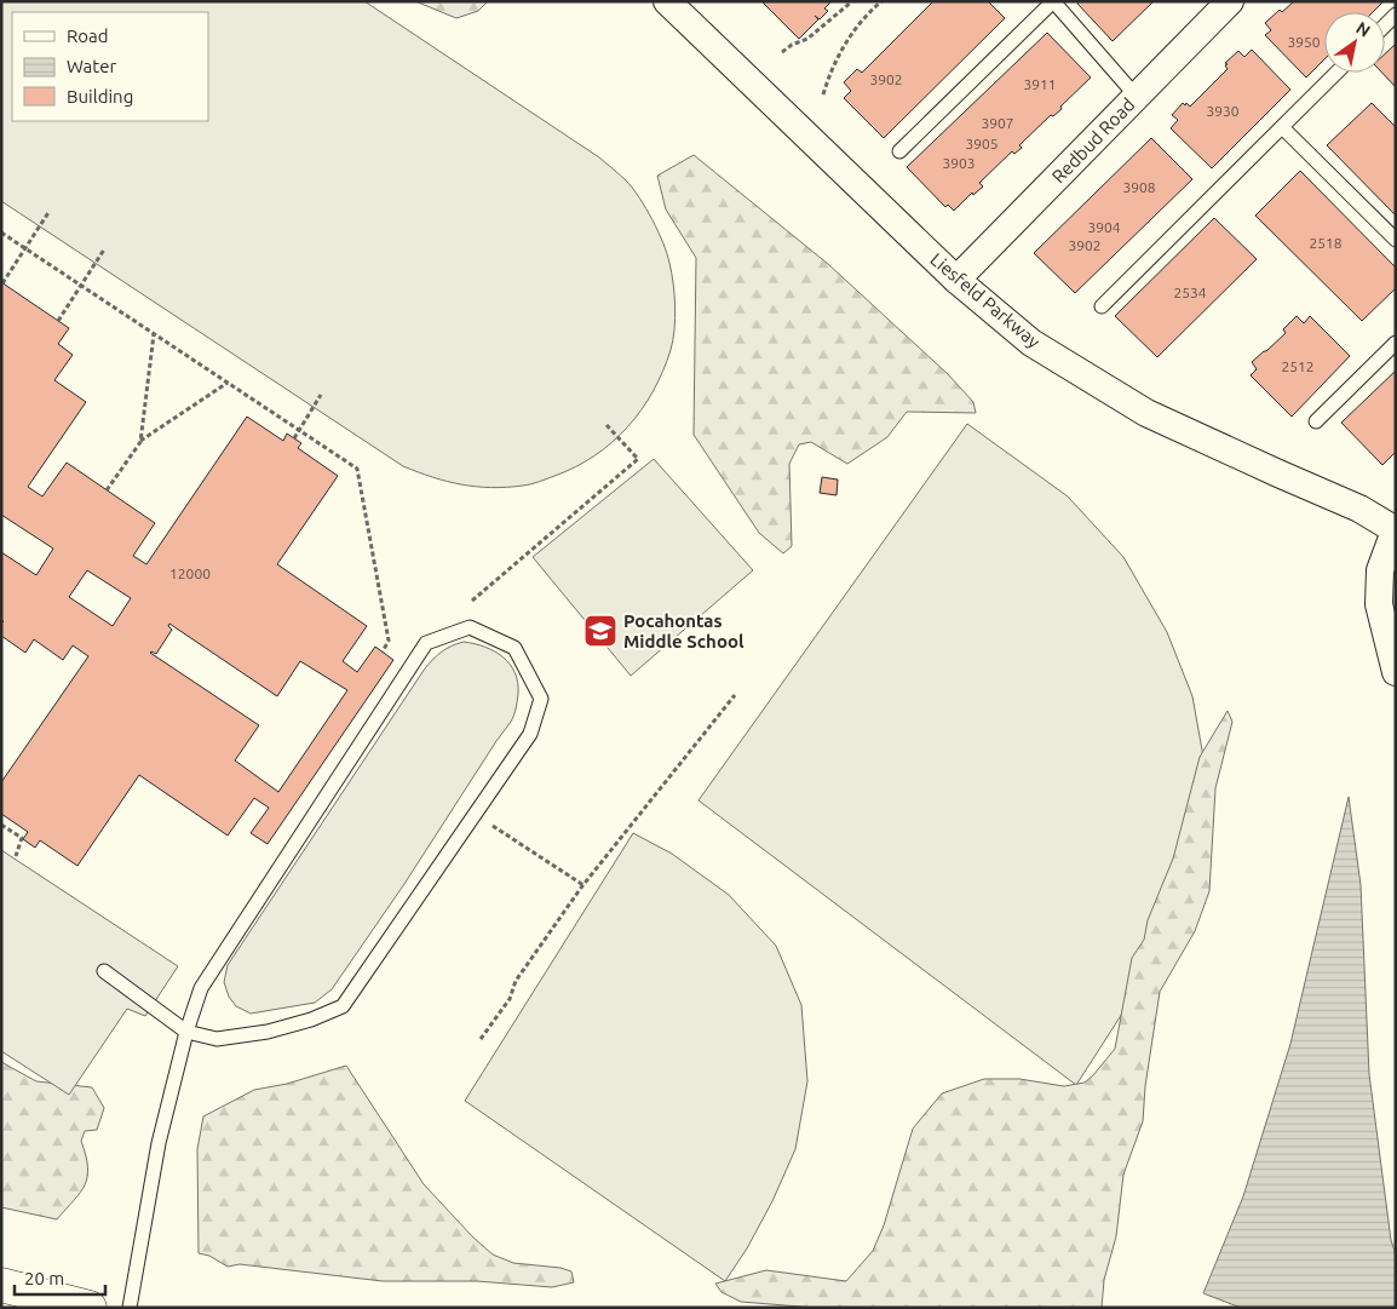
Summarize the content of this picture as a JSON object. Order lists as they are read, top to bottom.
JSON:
{
  "streets": {
    "street": ["Redbud Road", "Liesfeld Parkway"]
  },
  "crossings": [
    ["Redbud Road", "Liesfeld Parkway"]
  ],
  "places": {
    "school or university": ["Pocahontas Middle School"]
  },
  "house_numbers": [
    "3950",
    "3902",
    "3911",
    "3930",
    "3907",
    "3905",
    "3903",
    "3908",
    "3904",
    "2518",
    "3902",
    "2534",
    "2512",
    "12000"
  ],
  "legend": ["Road", "Water", "Building"],
  "scale_bar": "20 m",
  "north": "top right"
}
